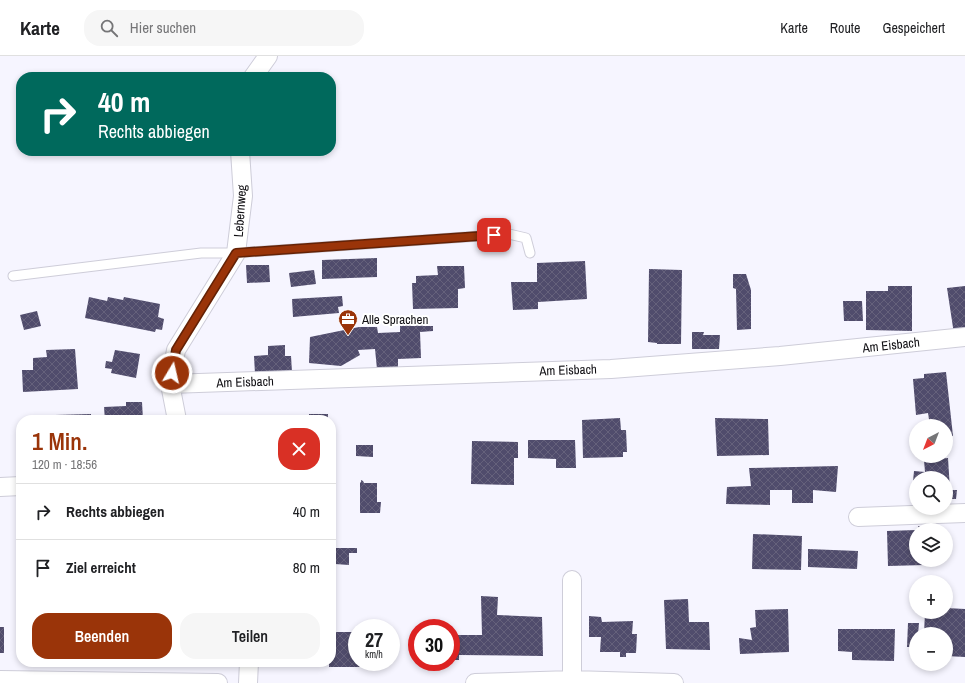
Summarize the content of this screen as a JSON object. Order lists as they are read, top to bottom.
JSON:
{
  "streets": {
    "street": ["Lebernweg", "Am Eisbach"]
  },
  "crossings": [
    ["Lebernweg", "Am Eisbach"]
  ],
  "places": {
    "office": ["Alle Sprachen"]
  },
  "north": "bottom left",
  "page": {
    "header": "Karte",
    "search": "Hier suchen",
    "nav": ["Karte", "Route", "Gespeichert"],
    "turn": ["40 m", "Rechts abbiegen"],
    "heading": ["1 Min.", "120 m · 18:56"],
    "map_buttons": ["+", "−"],
    "list": [
      {
        "name": "Rechts abbiegen",
        "value": "40 m"
      },
      {
        "name": "Ziel erreicht",
        "value": "80 m"
      }
    ],
    "buttons": ["Beenden", "Teilen"],
    "speed": "27 km/h",
    "limit": "30"
  }
}
